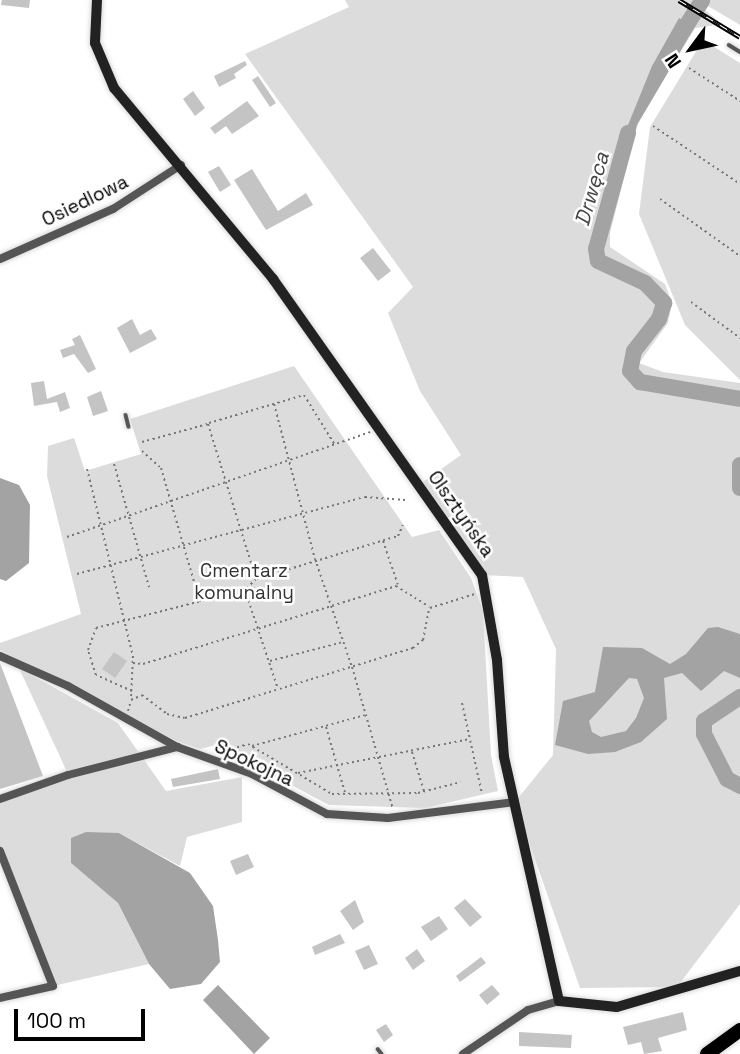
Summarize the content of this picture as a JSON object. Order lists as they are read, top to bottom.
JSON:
{
  "streets": {
    "street": ["Osiedlowa", "Olsztyńska", "Spokojna"]
  },
  "crossings": [
    ["Osiedlowa", "Olsztyńska"],
    ["Olsztyńska", "Spokojna"]
  ],
  "water": ["Drwęca"],
  "parks": ["Cmentarz komunalny"],
  "scale_bar": "100 m",
  "north": "bottom left"
}
